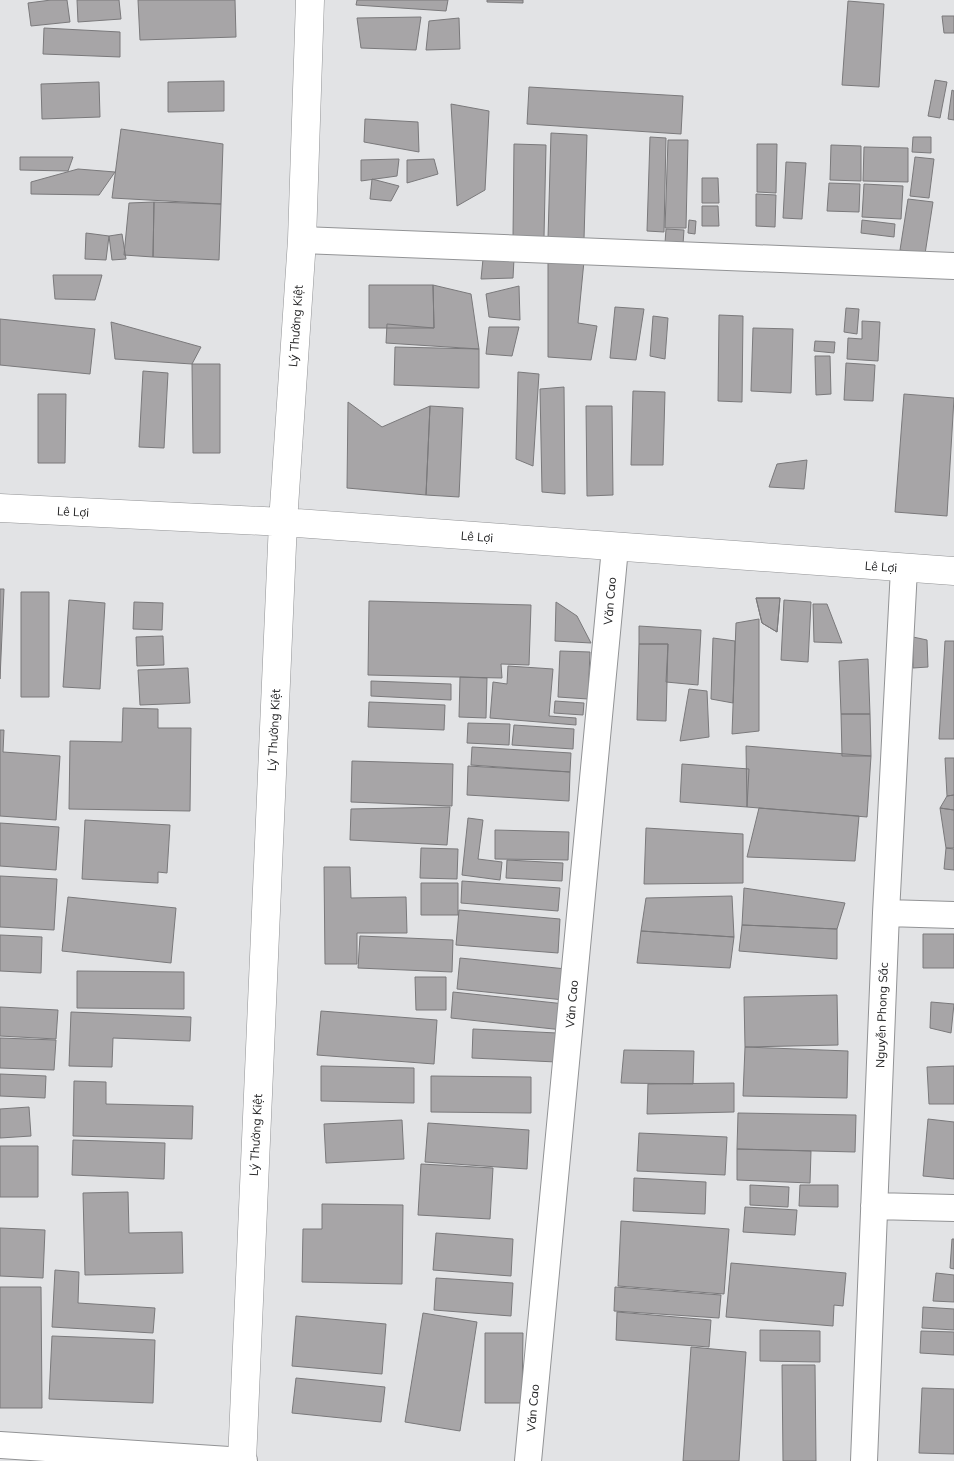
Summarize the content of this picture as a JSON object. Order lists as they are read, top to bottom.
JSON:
{
  "streets": {
    "street": [
      "Lý Thường Kiệt",
      "Lê Lợi",
      "Văn Cao",
      "Nguyễn Phong Sắc"
    ]
  },
  "crossings": [
    ["Lý Thường Kiệt", "Lê Lợi"],
    ["Lê Lợi", "Văn Cao"],
    ["Lê Lợi", "Nguyễn Phong Sắc"]
  ]
}
